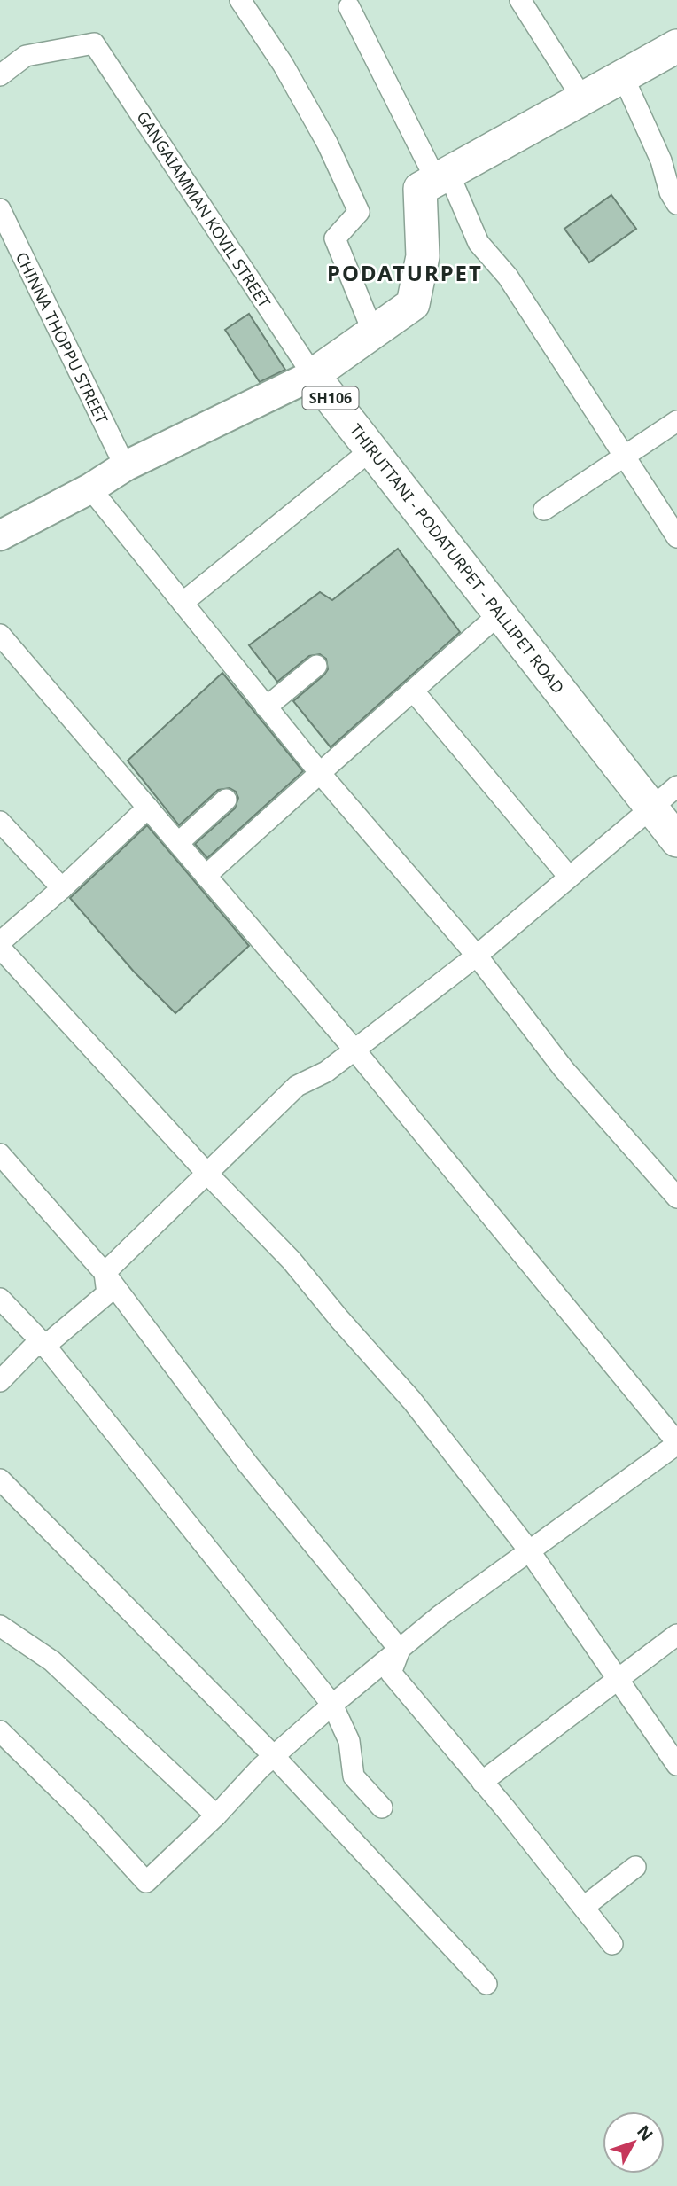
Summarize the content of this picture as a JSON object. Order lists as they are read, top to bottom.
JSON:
{
  "streets": {
    "main road": ["SH106", "THIRUTTANI - PODATURPET - PALLIPET ROAD"],
    "street": ["GANGAIAMMAN KOVIL STREET", "CHINNA THOPPU STREET"]
  },
  "crossings": [
    ["GANGAIAMMAN KOVIL STREET", "SH106"],
    ["GANGAIAMMAN KOVIL STREET", "THIRUTTANI - PODATURPET - PALLIPET ROAD"],
    ["SH106", "THIRUTTANI - PODATURPET - PALLIPET ROAD"]
  ],
  "districts": ["PODATURPET"],
  "north": "top right"
}
